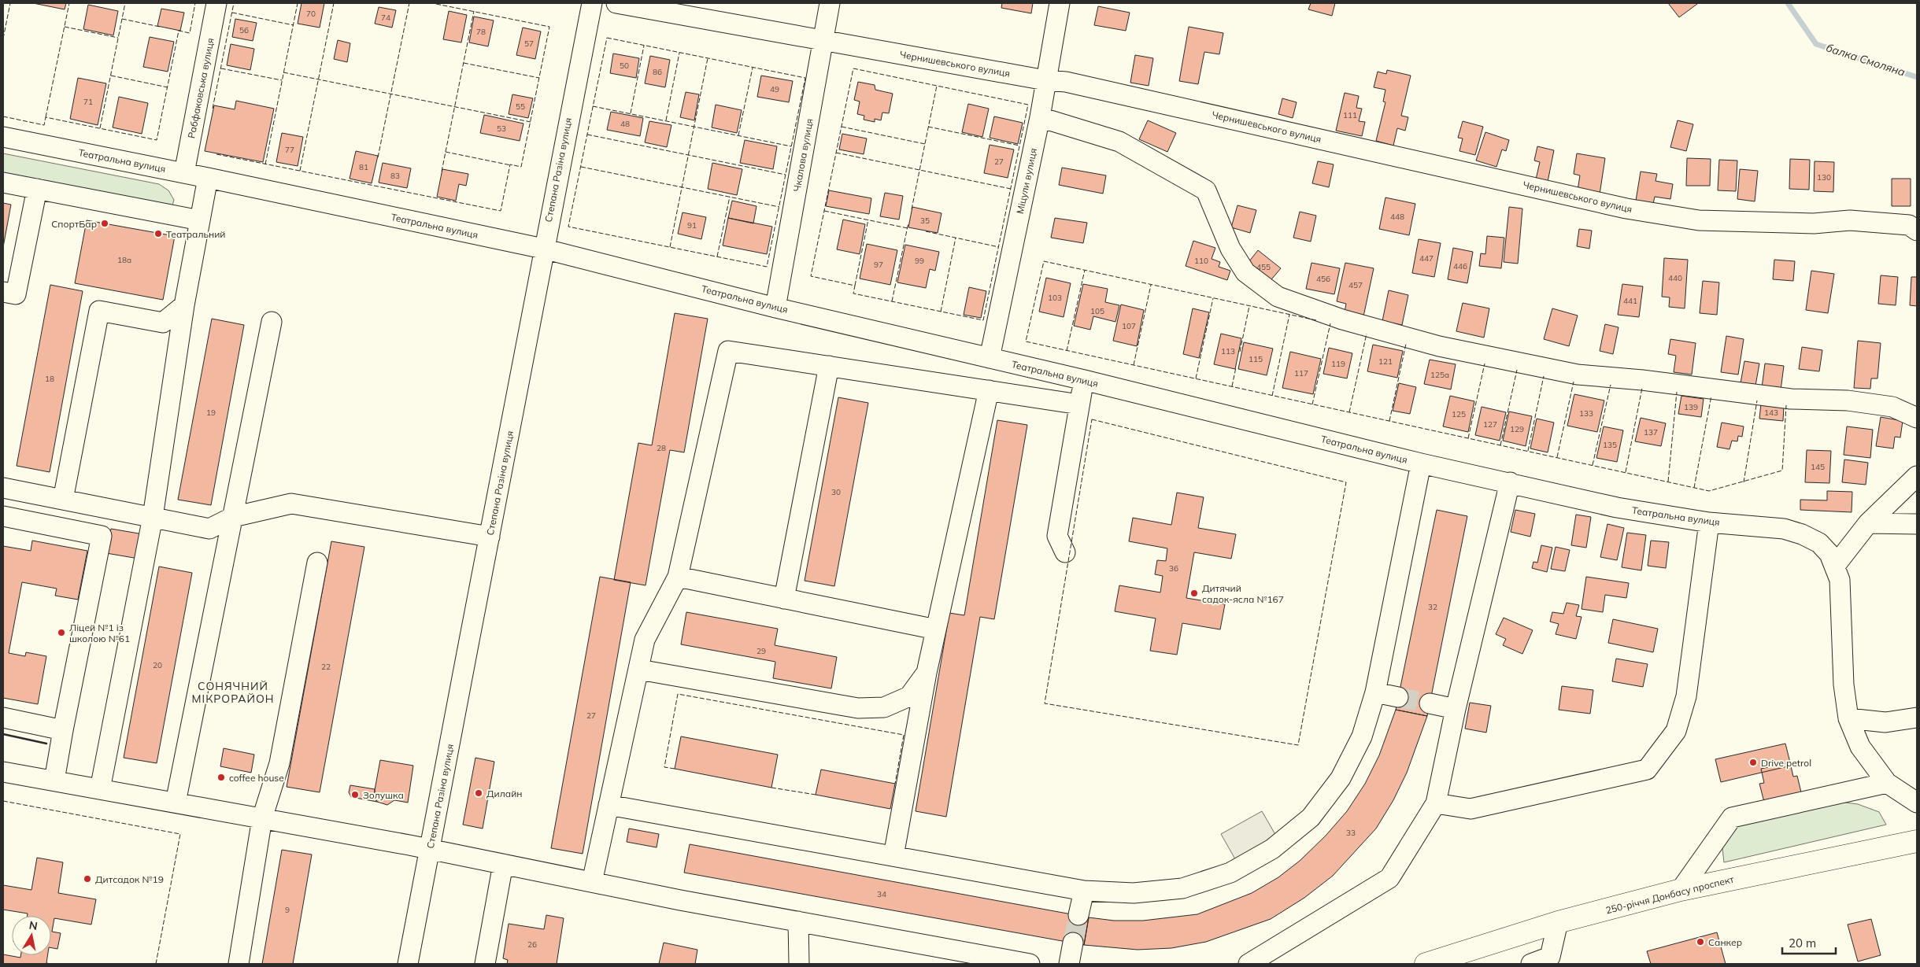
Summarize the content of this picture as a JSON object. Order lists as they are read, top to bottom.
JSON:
{
  "streets": {
    "main road": ["250-річчя Донбасу проспект"],
    "street": [
      "Чернишевського вулиця",
      "Рабфаковська вулиця",
      "Чкалова вулиця",
      "Театральна вулиця",
      "Степана Разіна вулиця",
      "Міцули вулиця"
    ]
  },
  "crossings": [
    ["Чернишевського вулиця", "Чкалова вулиця"],
    ["Чернишевського вулиця", "Міцули вулиця"],
    ["Рабфаковська вулиця", "Театральна вулиця"],
    ["Чкалова вулиця", "Театральна вулиця"],
    ["Театральна вулиця", "Степана Разіна вулиця"],
    ["Театральна вулиця", "Міцули вулиця"]
  ],
  "districts": ["СОНЯЧНИЙ МІКРОРАЙОН"],
  "water": ["балка Смоляна"],
  "places": [
    "СпортБар",
    "Театральний",
    "Дитячий садок-ясла №167",
    "Ліцей №1 із школою №61",
    "Drive petrol",
    "coffee house",
    "Дилайн",
    "Золушка",
    "Дитсадок №19",
    "Санкер"
  ],
  "house_numbers": [
    "70",
    "74",
    "56",
    "78",
    "57",
    "50",
    "86",
    "49",
    "71",
    "55",
    "111",
    "48",
    "53",
    "77",
    "27",
    "81",
    "83",
    "130",
    "448",
    "35",
    "91",
    "447",
    "18а",
    "99",
    "110",
    "97",
    "446",
    "455",
    "440",
    "456",
    "457",
    "103",
    "441",
    "105",
    "107",
    "113",
    "115",
    "121",
    "119",
    "117",
    "125а",
    "18",
    "139",
    "19",
    "143",
    "133",
    "125",
    "127",
    "129",
    "137",
    "135",
    "28",
    "145",
    "30",
    "36",
    "32",
    "29",
    "20",
    "22",
    "27",
    "33",
    "34",
    "9",
    "26"
  ],
  "scale_bar": "20 m",
  "north": "top"
}
